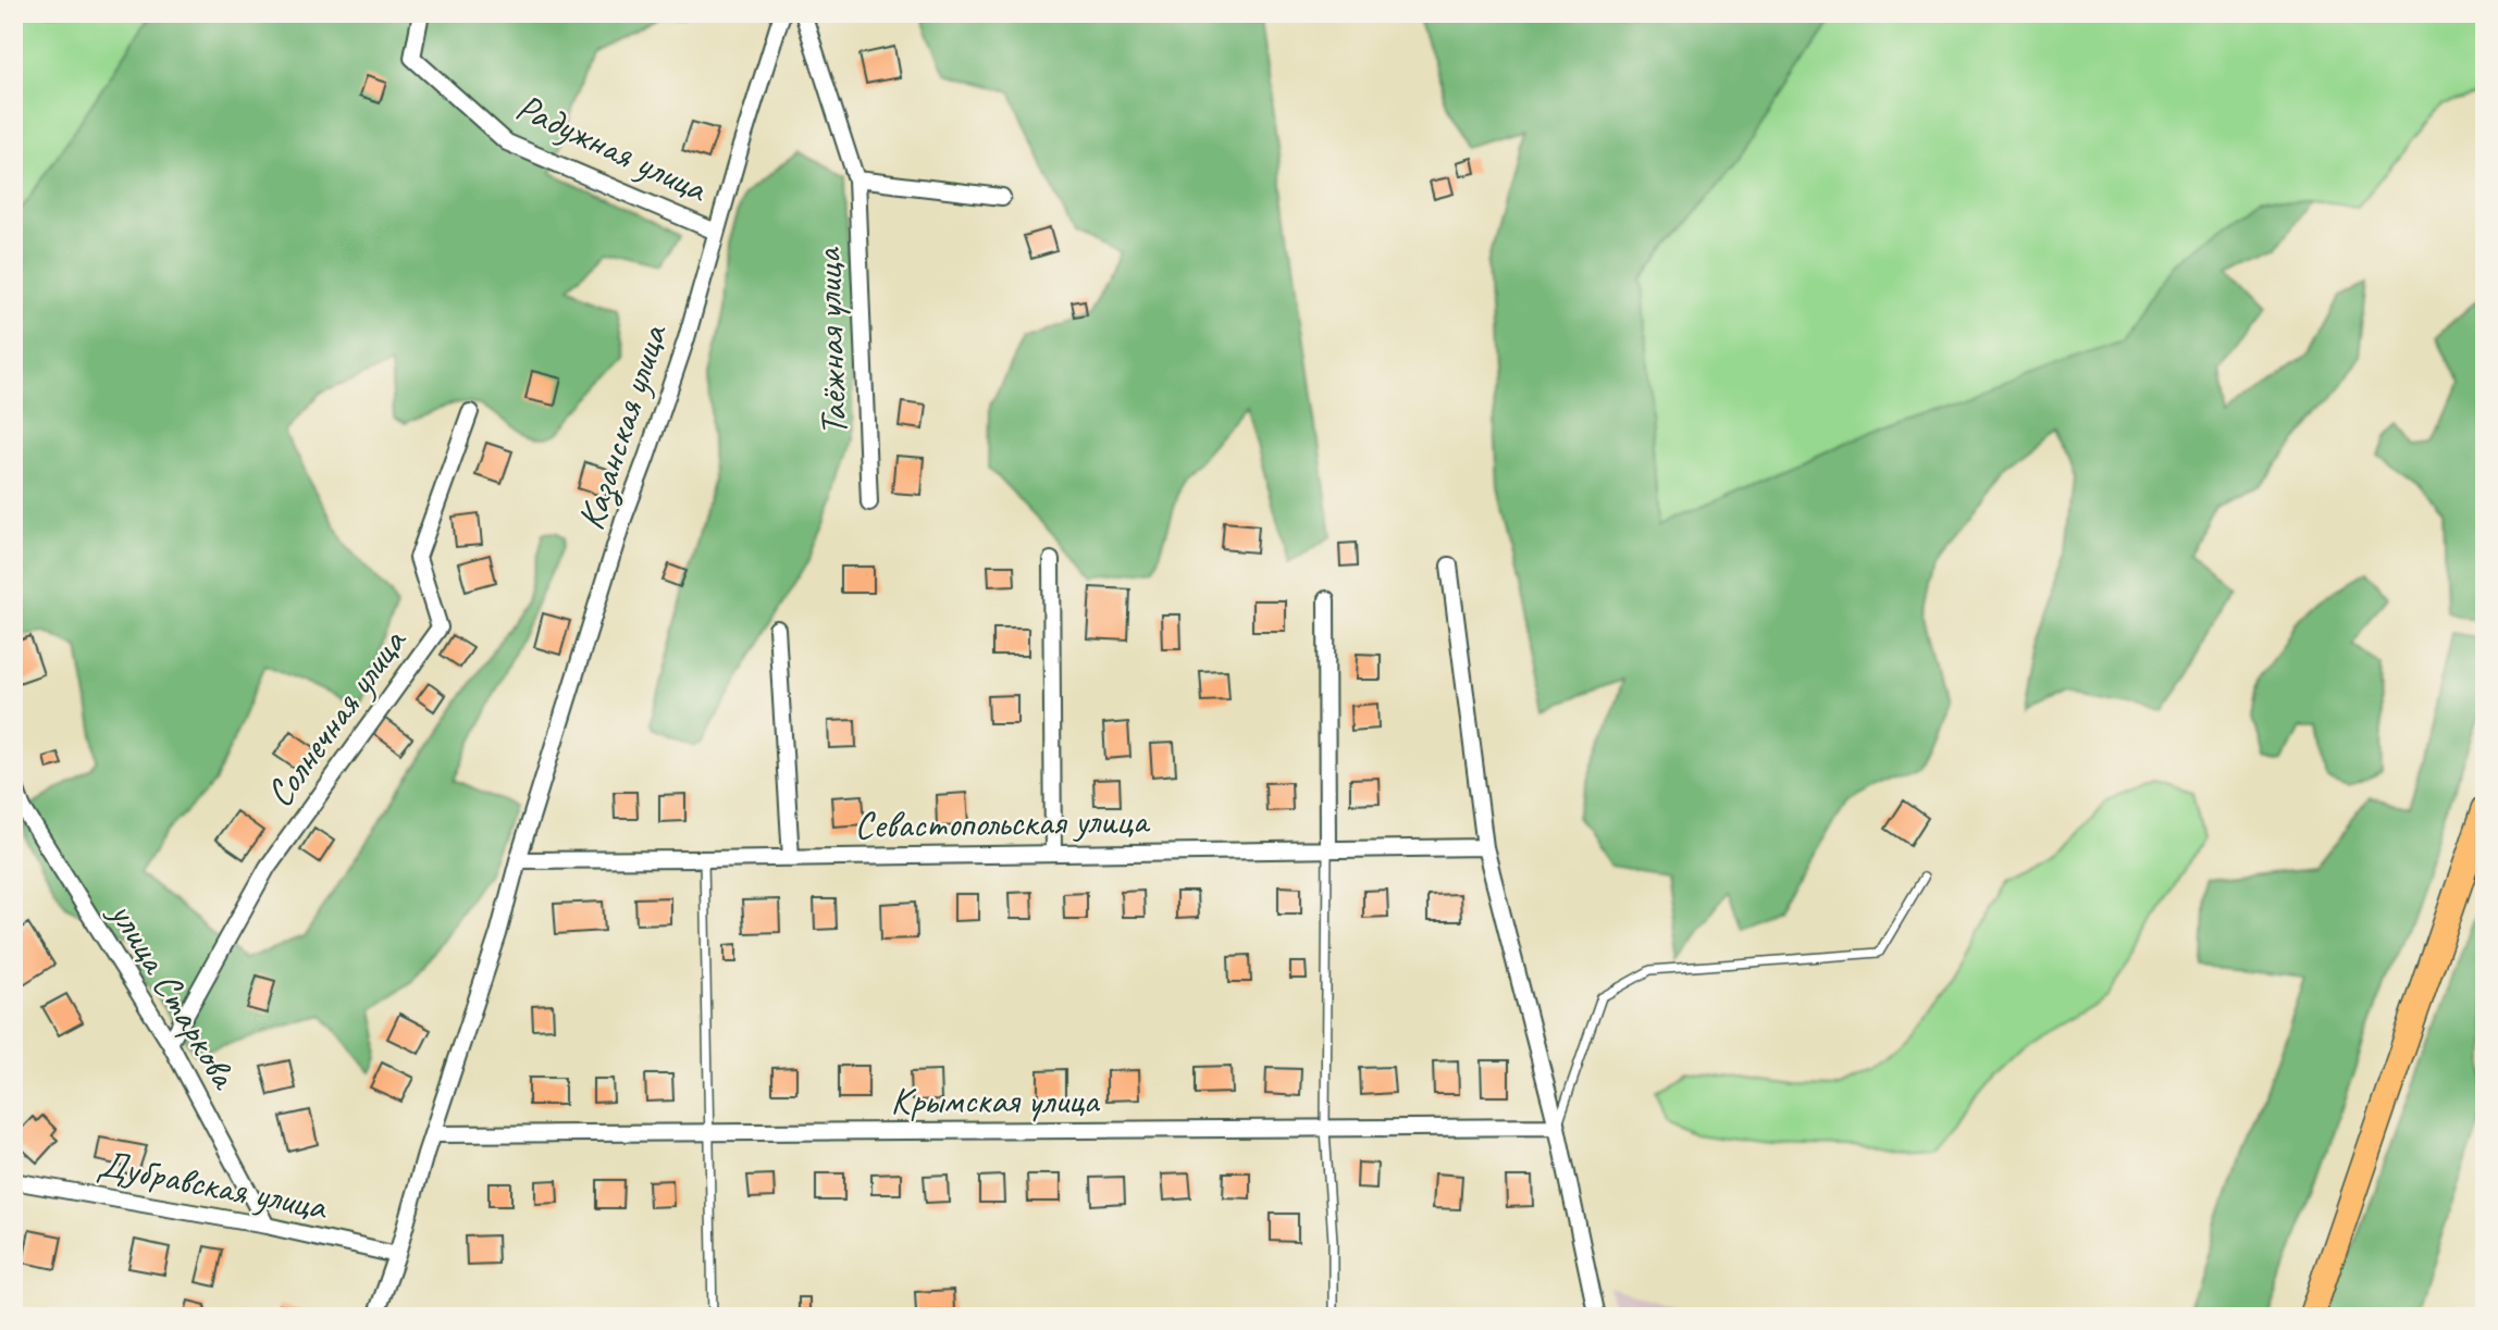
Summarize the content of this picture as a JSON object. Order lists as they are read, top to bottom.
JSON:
{
  "streets": {
    "street": [
      "Радужная улица",
      "Таёжная улица",
      "Казанская улица",
      "Солнечная улица",
      "Севастопольская улица",
      "улица Старкова",
      "Крымская улица",
      "Дубравская улица"
    ]
  },
  "crossings": [
    ["Радужная улица", "Казанская улица"],
    ["Казанская улица", "Севастопольская улица"],
    ["Казанская улица", "Крымская улица"],
    ["Казанская улица", "Дубравская улица"],
    ["Солнечная улица", "улица Старкова"],
    ["улица Старкова", "Дубравская улица"]
  ]
}
